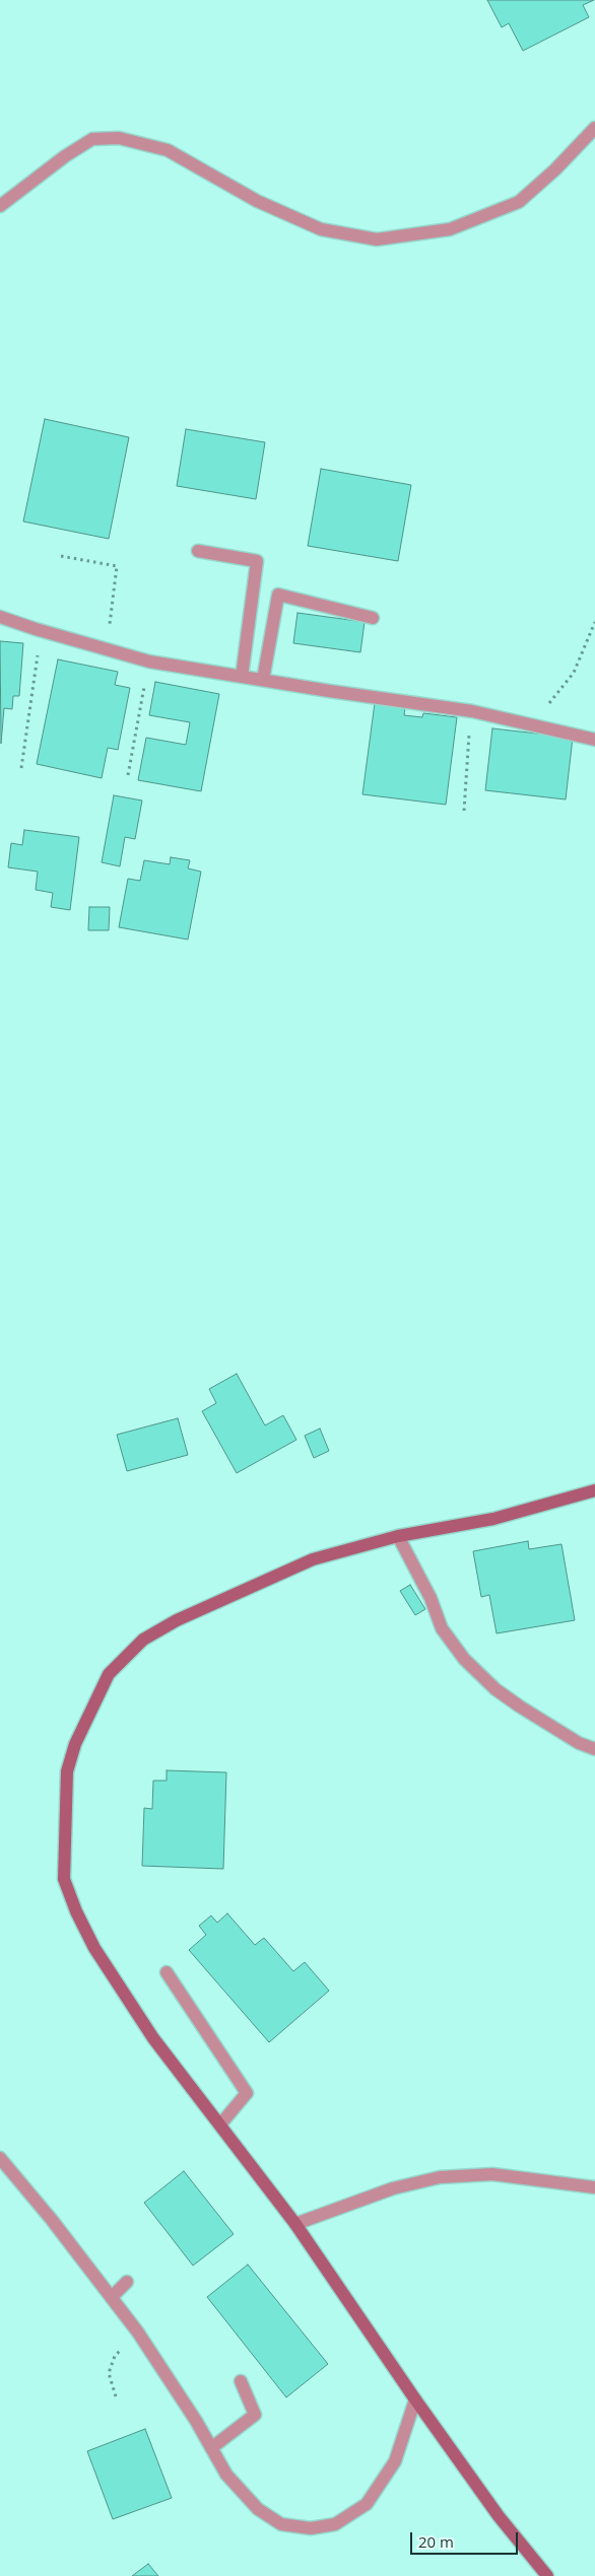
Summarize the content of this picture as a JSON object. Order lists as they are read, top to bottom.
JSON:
{
  "scale_bar": "20 m"
}
